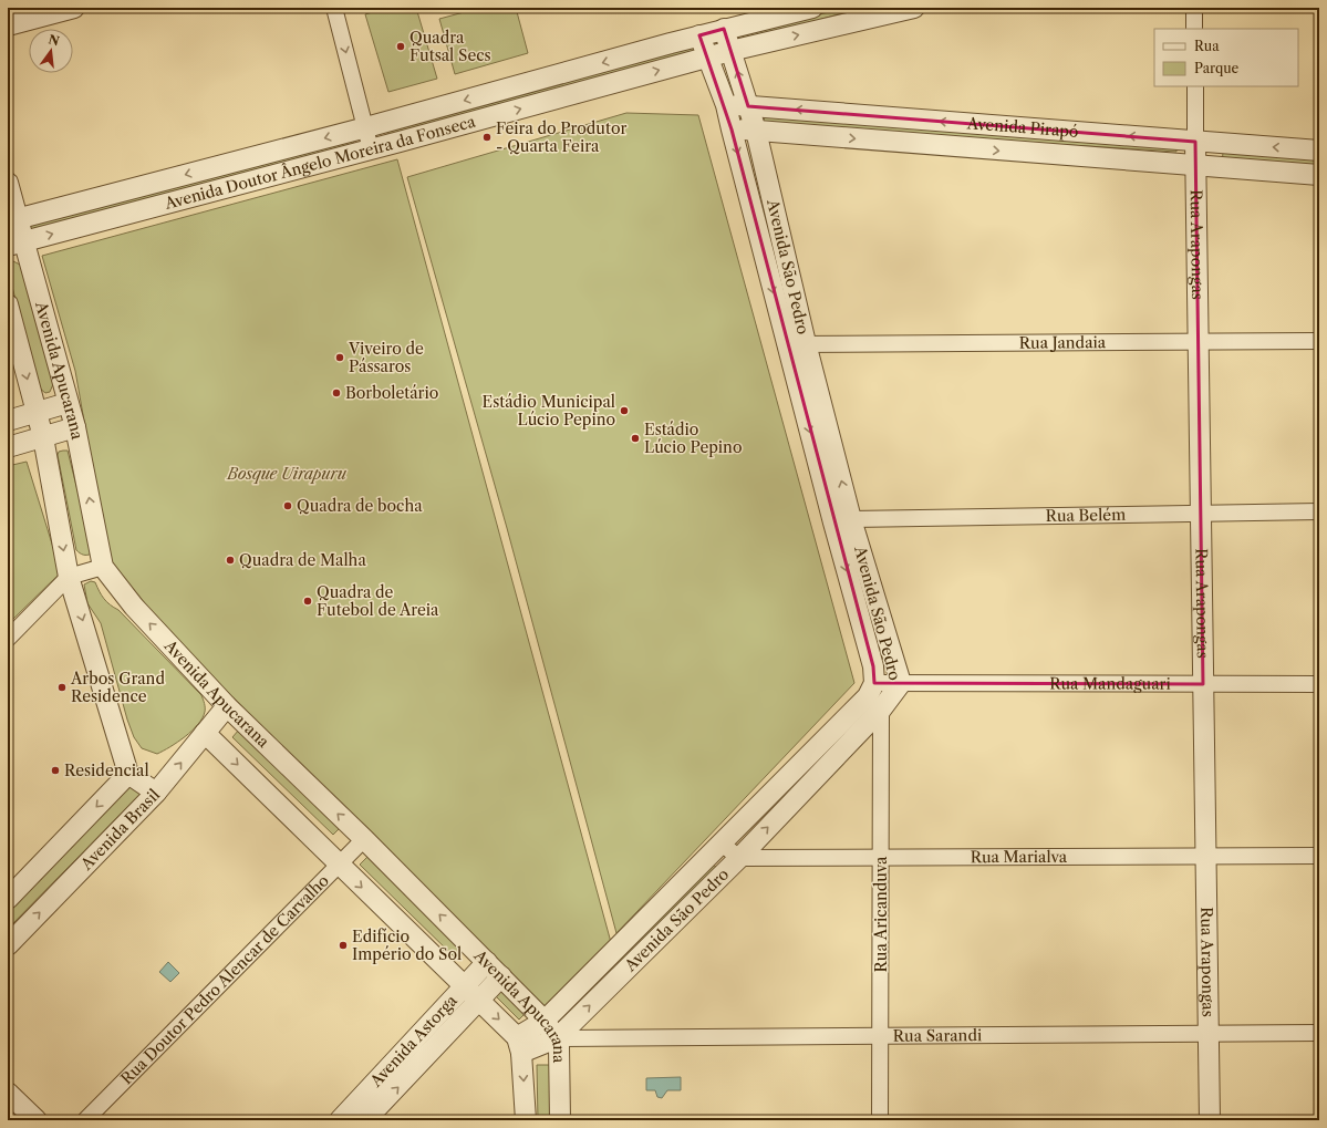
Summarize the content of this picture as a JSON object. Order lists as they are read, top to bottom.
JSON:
{
  "streets": {
    "street": [
      "Avenida Pirapó",
      "Avenida Doutor Ângelo Moreira da Fonseca",
      "Rua Arapongas",
      "Avenida São Pedro",
      "Rua Jandaia",
      "Avenida Apucarana",
      "Rua Belém",
      "Rua Mandaguari",
      "Avenida Brasil",
      "Rua Marialva",
      "Rua Aricanduva",
      "Rua Doutor Pedro Alencar de Carvalho",
      "Rua Sarandi",
      "Avenida Astorga"
    ]
  },
  "crossings": [
    ["Avenida Pirapó", "Rua Arapongas"],
    ["Avenida Pirapó", "Avenida São Pedro"],
    ["Avenida Doutor Ângelo Moreira da Fonseca", "Avenida São Pedro"],
    ["Avenida Doutor Ângelo Moreira da Fonseca", "Avenida Apucarana"],
    ["Rua Arapongas", "Rua Jandaia"],
    ["Rua Arapongas", "Rua Belém"],
    ["Rua Arapongas", "Rua Mandaguari"],
    ["Rua Arapongas", "Rua Marialva"],
    ["Rua Arapongas", "Rua Sarandi"],
    ["Avenida São Pedro", "Rua Jandaia"],
    ["Avenida São Pedro", "Avenida Apucarana"],
    ["Avenida São Pedro", "Rua Belém"],
    ["Avenida São Pedro", "Rua Mandaguari"],
    ["Avenida São Pedro", "Rua Marialva"],
    ["Avenida São Pedro", "Rua Aricanduva"],
    ["Avenida São Pedro", "Rua Sarandi"],
    ["Avenida Apucarana", "Avenida Brasil"],
    ["Avenida Apucarana", "Rua Doutor Pedro Alencar de Carvalho"],
    ["Avenida Apucarana", "Rua Sarandi"],
    ["Avenida Apucarana", "Avenida Astorga"],
    ["Rua Mandaguari", "Rua Aricanduva"],
    ["Rua Marialva", "Rua Aricanduva"],
    ["Rua Aricanduva", "Rua Sarandi"]
  ],
  "parks": ["Bosque Uirapuru"],
  "places": [
    "Quadra Futsal Secs",
    "Feira do Produtor - Quarta Feira",
    "Viveiro de Pássaros",
    "Borboletário",
    "Estádio Municipal Lúcio Pepino",
    "Estádio Lúcio Pepino",
    "Quadra de bocha",
    "Quadra de Malha",
    "Quadra de Futebol de Areia",
    "Arbos Grand Residence",
    "Residencial",
    "Edifício Império do Sol"
  ],
  "legend": ["Rua", "Parque"],
  "north": "top"
}
